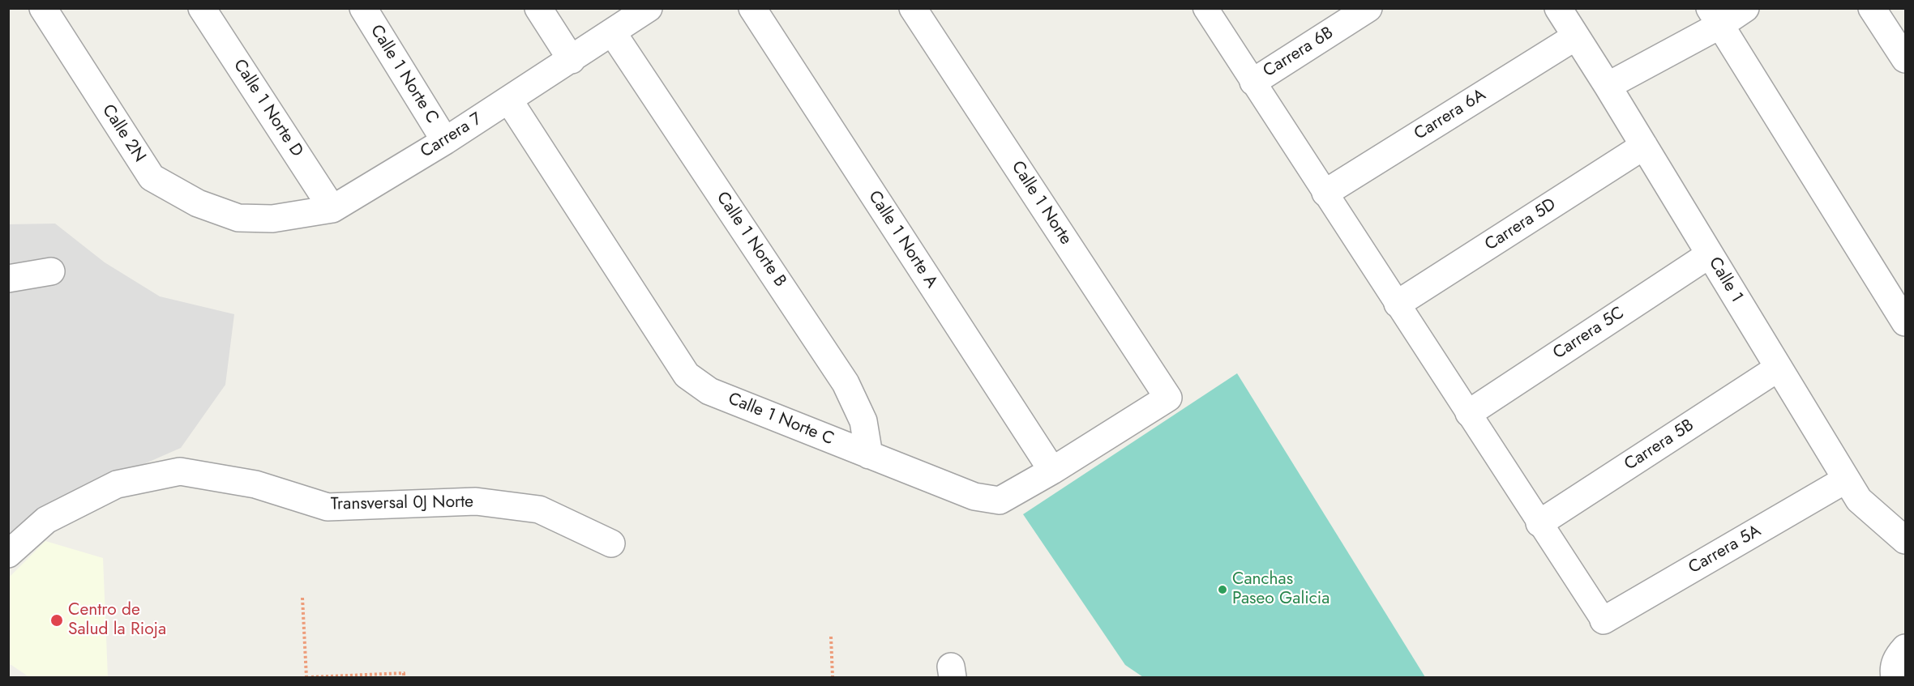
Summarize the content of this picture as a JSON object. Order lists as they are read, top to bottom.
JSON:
{
  "streets": {
    "street": [
      "Carrera 6B",
      "Calle 1 Norte C",
      "Calle 1 Norte D",
      "Carrera 6A",
      "Calle 2N",
      "Carrera 7",
      "Calle 1 Norte",
      "Carrera 5D",
      "Calle 1 Norte B",
      "Calle 1 Norte A",
      "Calle 1",
      "Carrera 5C",
      "Carrera 5B",
      "Transversal 0J Norte",
      "Carrera 5A"
    ]
  },
  "crossings": [
    ["Calle 1 Norte C", "Carrera 7"],
    ["Calle 1 Norte C", "Calle 1 Norte"],
    ["Calle 1 Norte C", "Calle 1 Norte B"],
    ["Calle 1 Norte C", "Calle 1 Norte A"],
    ["Calle 1 Norte D", "Carrera 7"],
    ["Carrera 6A", "Calle 1"],
    ["Calle 2N", "Carrera 7"],
    ["Carrera 7", "Calle 1 Norte B"],
    ["Carrera 5D", "Calle 1"],
    ["Calle 1", "Carrera 5C"],
    ["Calle 1", "Carrera 5B"],
    ["Calle 1", "Carrera 5A"]
  ],
  "places": ["Canchas Paseo Galicia", "Centro de Salud la Rioja"]
}
